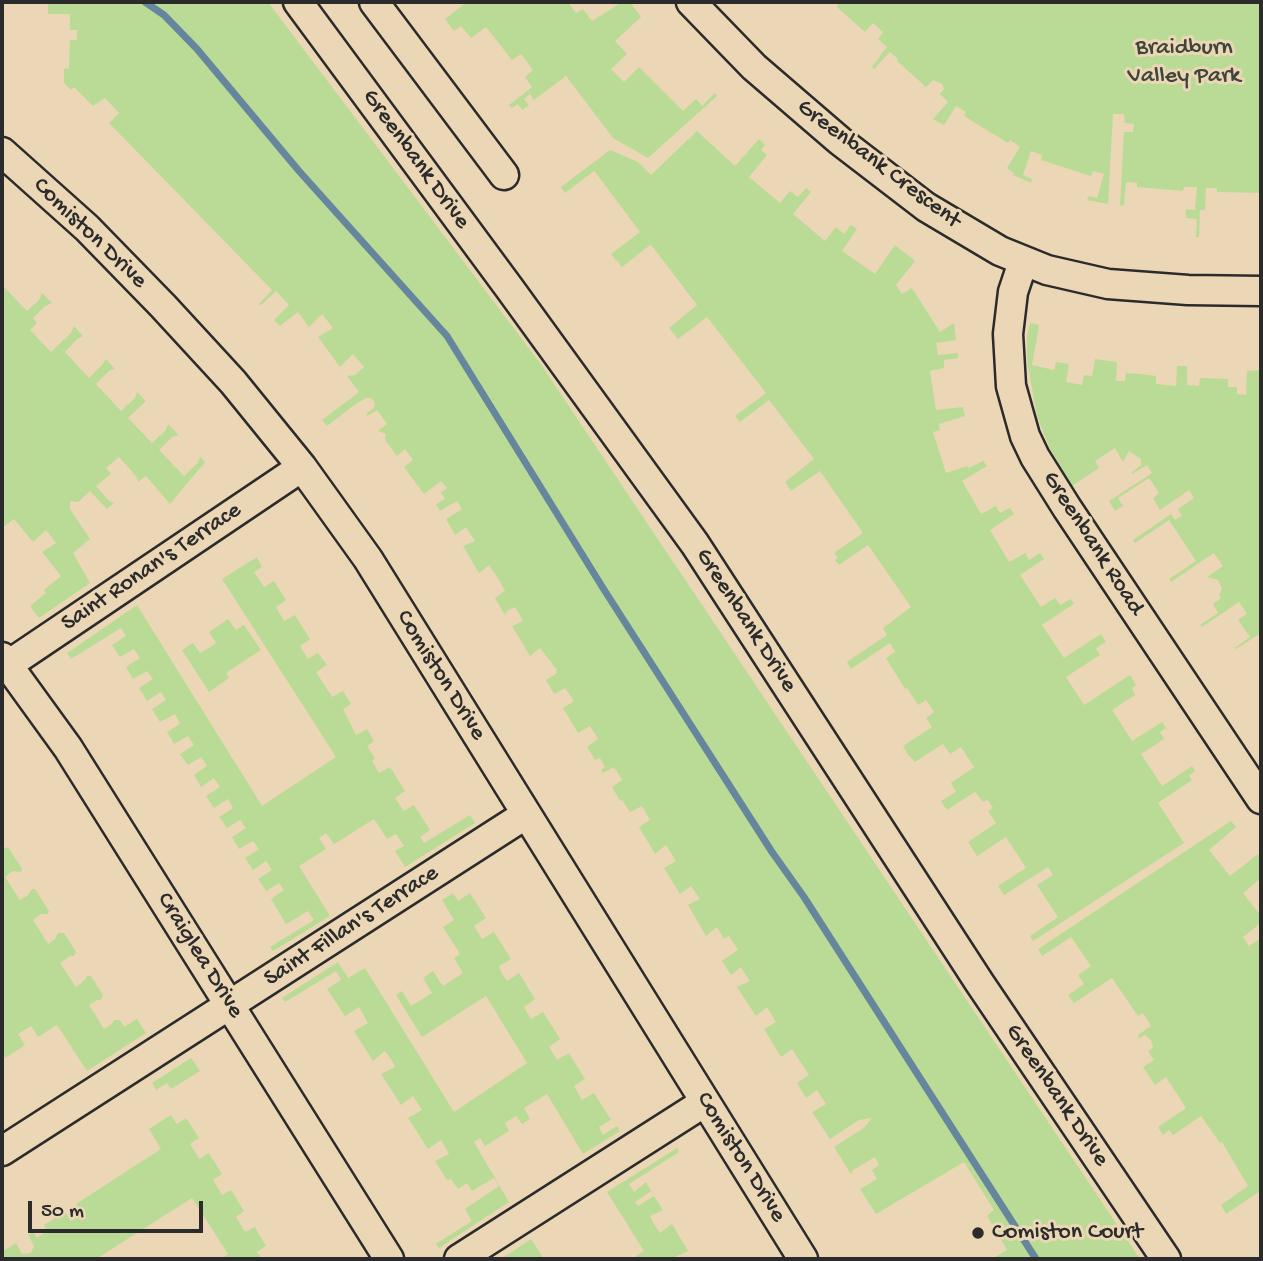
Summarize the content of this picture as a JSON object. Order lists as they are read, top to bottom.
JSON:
{
  "streets": {
    "street": [
      "Greenbank Drive",
      "Greenbank Crescent",
      "Comiston Drive",
      "Greenbank Road",
      "Saint Ronan's Terrace",
      "Saint Fillan's Terrace",
      "Craiglea Drive"
    ]
  },
  "crossings": [
    ["Greenbank Crescent", "Greenbank Road"],
    ["Comiston Drive", "Saint Ronan's Terrace"],
    ["Comiston Drive", "Saint Fillan's Terrace"],
    ["Saint Ronan's Terrace", "Craiglea Drive"],
    ["Saint Fillan's Terrace", "Craiglea Drive"]
  ],
  "parks": ["Braidburn Valley Park"],
  "places": ["Comiston Court"],
  "scale_bar": "50 m"
}
